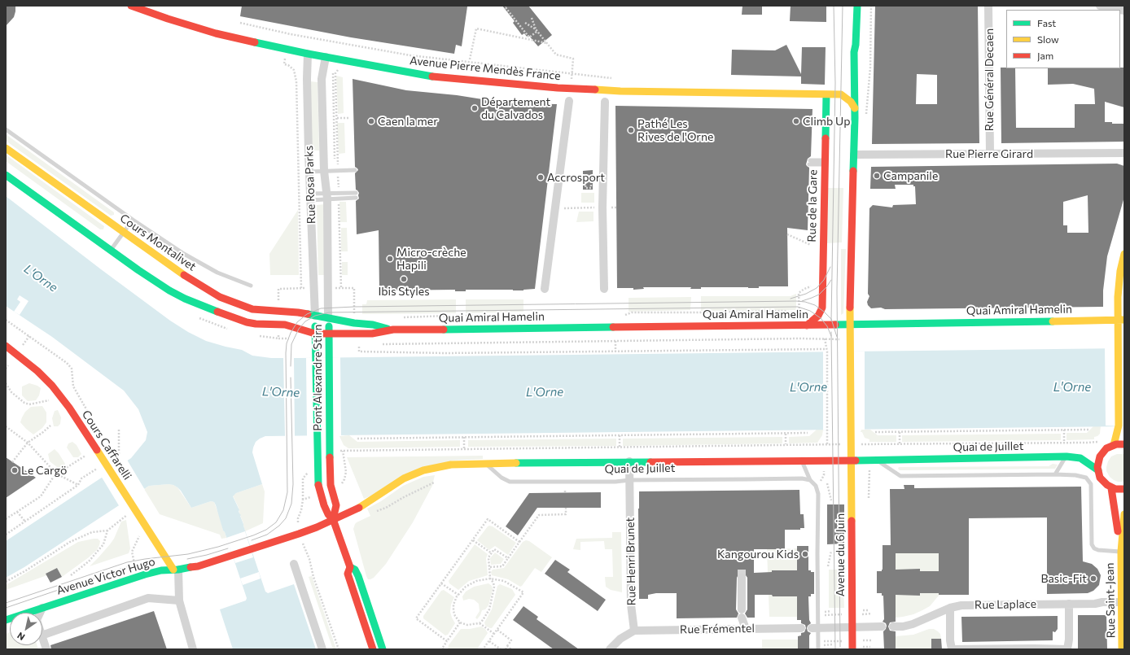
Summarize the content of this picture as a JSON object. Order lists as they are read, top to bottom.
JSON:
{
  "streets": {
    "main road": [
      "Avenue Pierre Mendès France",
      "Rue de la Gare",
      "Cours Montalivet",
      "Quai Amiral Hamelin",
      "Pont Alexandre Stirn",
      "Cours Caffarelli",
      "Quai de Juillet",
      "Avenue du 6 Juin",
      "Avenue Victor Hugo",
      "Rue Saint-Jean"
    ],
    "street": [
      "Rue Général Decaen",
      "Rue Pierre Girard",
      "Rue Rosa Parks",
      "Rue Henri Brunet",
      "Rue Laplace",
      "Rue Frémentel"
    ]
  },
  "crossings": [
    ["Avenue Pierre Mendès France", "Rue Rosa Parks"],
    ["Avenue Pierre Mendès France", "Rue de la Gare"],
    ["Rue Général Decaen", "Rue Pierre Girard"],
    ["Rue Rosa Parks", "Cours Montalivet"],
    ["Rue Rosa Parks", "Quai Amiral Hamelin"],
    ["Rue Rosa Parks", "Pont Alexandre Stirn"],
    ["Rue de la Gare", "Quai Amiral Hamelin"],
    ["Cours Montalivet", "Quai Amiral Hamelin"],
    ["Cours Montalivet", "Pont Alexandre Stirn"],
    ["Quai Amiral Hamelin", "Pont Alexandre Stirn"],
    ["Quai Amiral Hamelin", "Avenue du 6 Juin"],
    ["Pont Alexandre Stirn", "Quai de Juillet"],
    ["Pont Alexandre Stirn", "Avenue Victor Hugo"],
    ["Cours Caffarelli", "Avenue Victor Hugo"],
    ["Quai de Juillet", "Avenue du 6 Juin"],
    ["Quai de Juillet", "Rue Henri Brunet"],
    ["Quai de Juillet", "Avenue Victor Hugo"],
    ["Rue Henri Brunet", "Rue Frémentel"],
    ["Rue Saint-Jean", "Rue Laplace"]
  ],
  "water": ["L'Orne"],
  "places": [
    "Département du Calvados",
    "Caen la mer",
    "Climb Up",
    "Pathé Les Rives de l'Orne",
    "Campanile",
    "Accrosport",
    "Micro-crèche Hapili",
    "Ibis Styles",
    "Le Cargö",
    "Kangourou Kids",
    "Basic-Fit"
  ],
  "legend": ["Fast", "Slow", "Jam"],
  "north": "bottom left"
}
